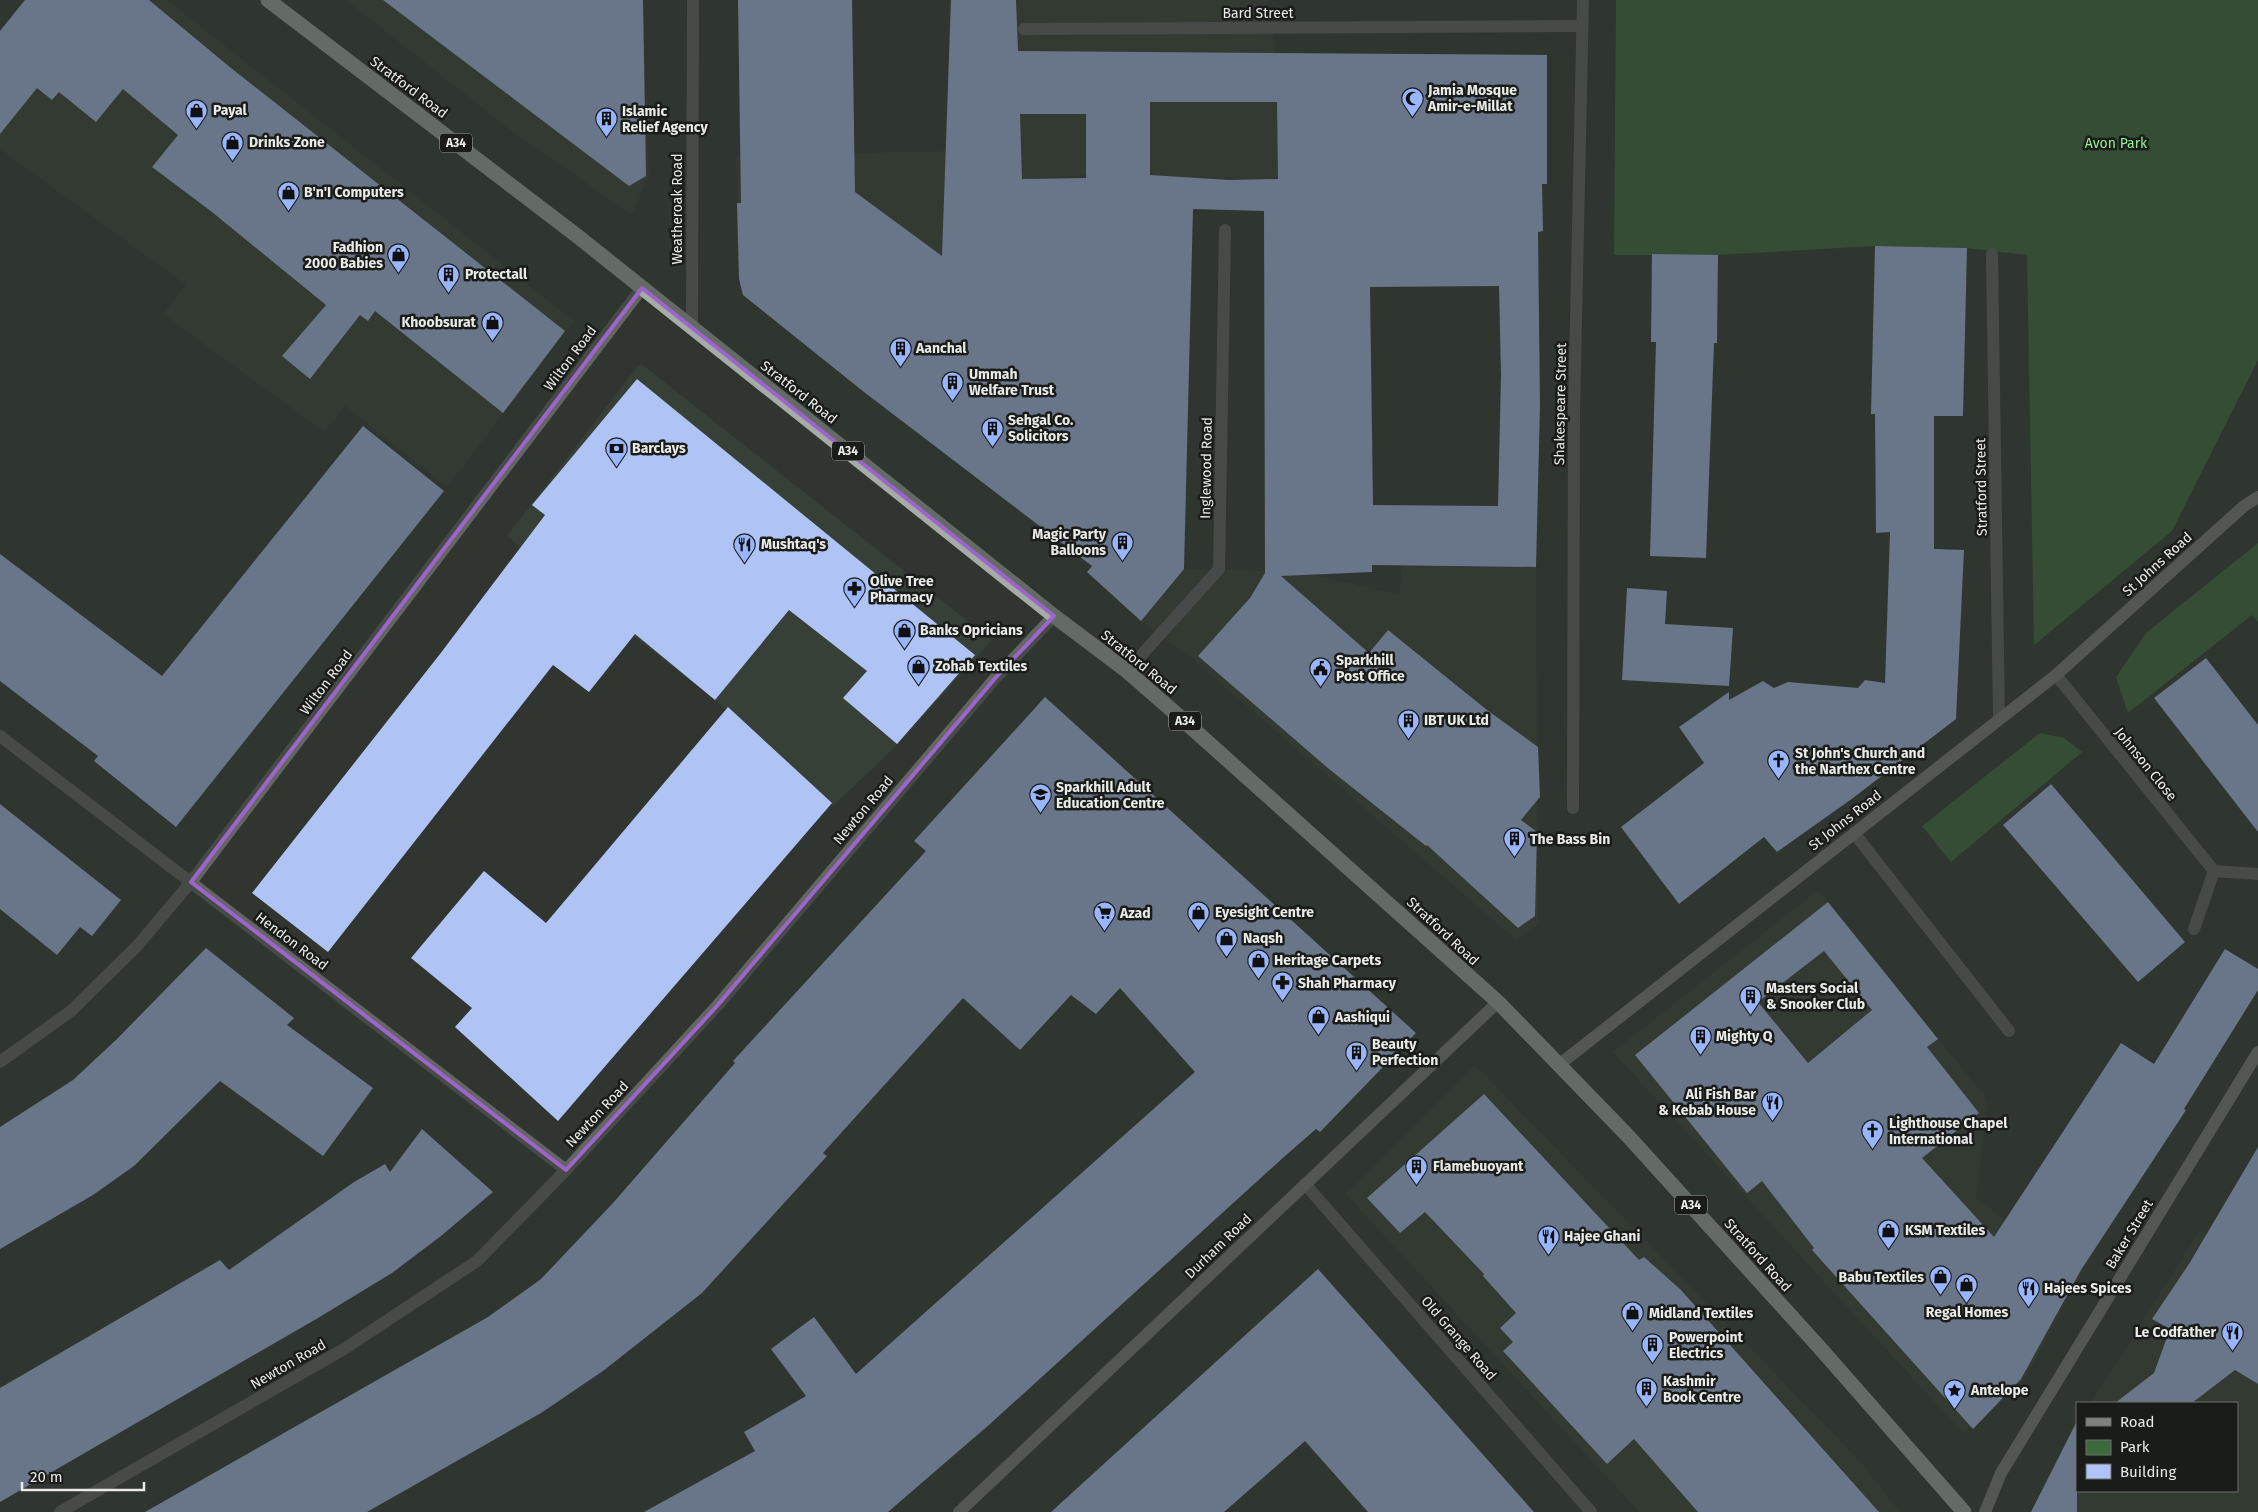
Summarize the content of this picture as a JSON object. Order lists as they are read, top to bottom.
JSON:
{
  "streets": {
    "highway": ["Stratford Road", "A34"],
    "main road": ["St Johns Road", "Baker Street", "Durham Road"],
    "street": [
      "Bard Street",
      "Weatheroak Road",
      "Wilton Road",
      "Shakespeare Street",
      "Inglewood Road",
      "Stratford Street",
      "Johnson Close",
      "Newton Road",
      "Hendon Road",
      "Old Grange Road"
    ]
  },
  "crossings": [
    ["Bard Street", "Shakespeare Street"],
    ["Stratford Road", "Weatheroak Road"],
    ["Stratford Road", "Wilton Road"],
    ["Stratford Road", "Inglewood Road"],
    ["Stratford Road", "St Johns Road"],
    ["Stratford Road", "Newton Road"],
    ["Stratford Road", "Durham Road"],
    ["Wilton Road", "Hendon Road"],
    ["Stratford Street", "St Johns Road"],
    ["St Johns Road", "Johnson Close"],
    ["Newton Road", "Hendon Road"],
    ["Durham Road", "Old Grange Road"]
  ],
  "parks": ["Avon Park"],
  "places": {
    "mosque": ["Jamia Mosque Amir-e-Millat"],
    "shop": [
      "Payal",
      "Drinks Zone",
      "B'n'I Computers",
      "Fadhion 2000 Babies",
      "Khoobsurat",
      "Banks Opricians",
      "Zohab Textiles",
      "Eyesight Centre",
      "Naqsh",
      "Heritage Carpets",
      "Aashiqui",
      "KSM Textiles",
      "Babu Textiles",
      "Regal Homes",
      "Midland Textiles"
    ],
    "building": [
      "Islamic Relief Agency",
      "Protectall",
      "Aanchal",
      "Ummah Welfare Trust",
      "Sehgal Co. Solicitors",
      "Magic Party Balloons",
      "IBT UK Ltd",
      "The Bass Bin",
      "Masters Social & Snooker Club",
      "Mighty Q",
      "Beauty Perfection",
      "Flamebuoyant",
      "Powerpoint Electrics",
      "Kashmir Book Centre"
    ],
    "bank": ["Barclays"],
    "restaurant": [
      "Mushtaq's",
      "Ali Fish Bar & Kebab House",
      "Hajee Ghani",
      "Hajees Spices",
      "Le Codfather"
    ],
    "pharmacy": ["Olive Tree Pharmacy", "Shah Pharmacy"],
    "public building": ["Sparkhill Post Office"],
    "church": ["St John's Church and the Narthex Centre", "Lighthouse Chapel International"],
    "school or university": ["Sparkhill Adult Education Centre"],
    "supermarket": ["Azad"],
    "place": ["Antelope"]
  },
  "legend": ["Road", "Park", "Building"],
  "scale_bar": "20 m"
}
